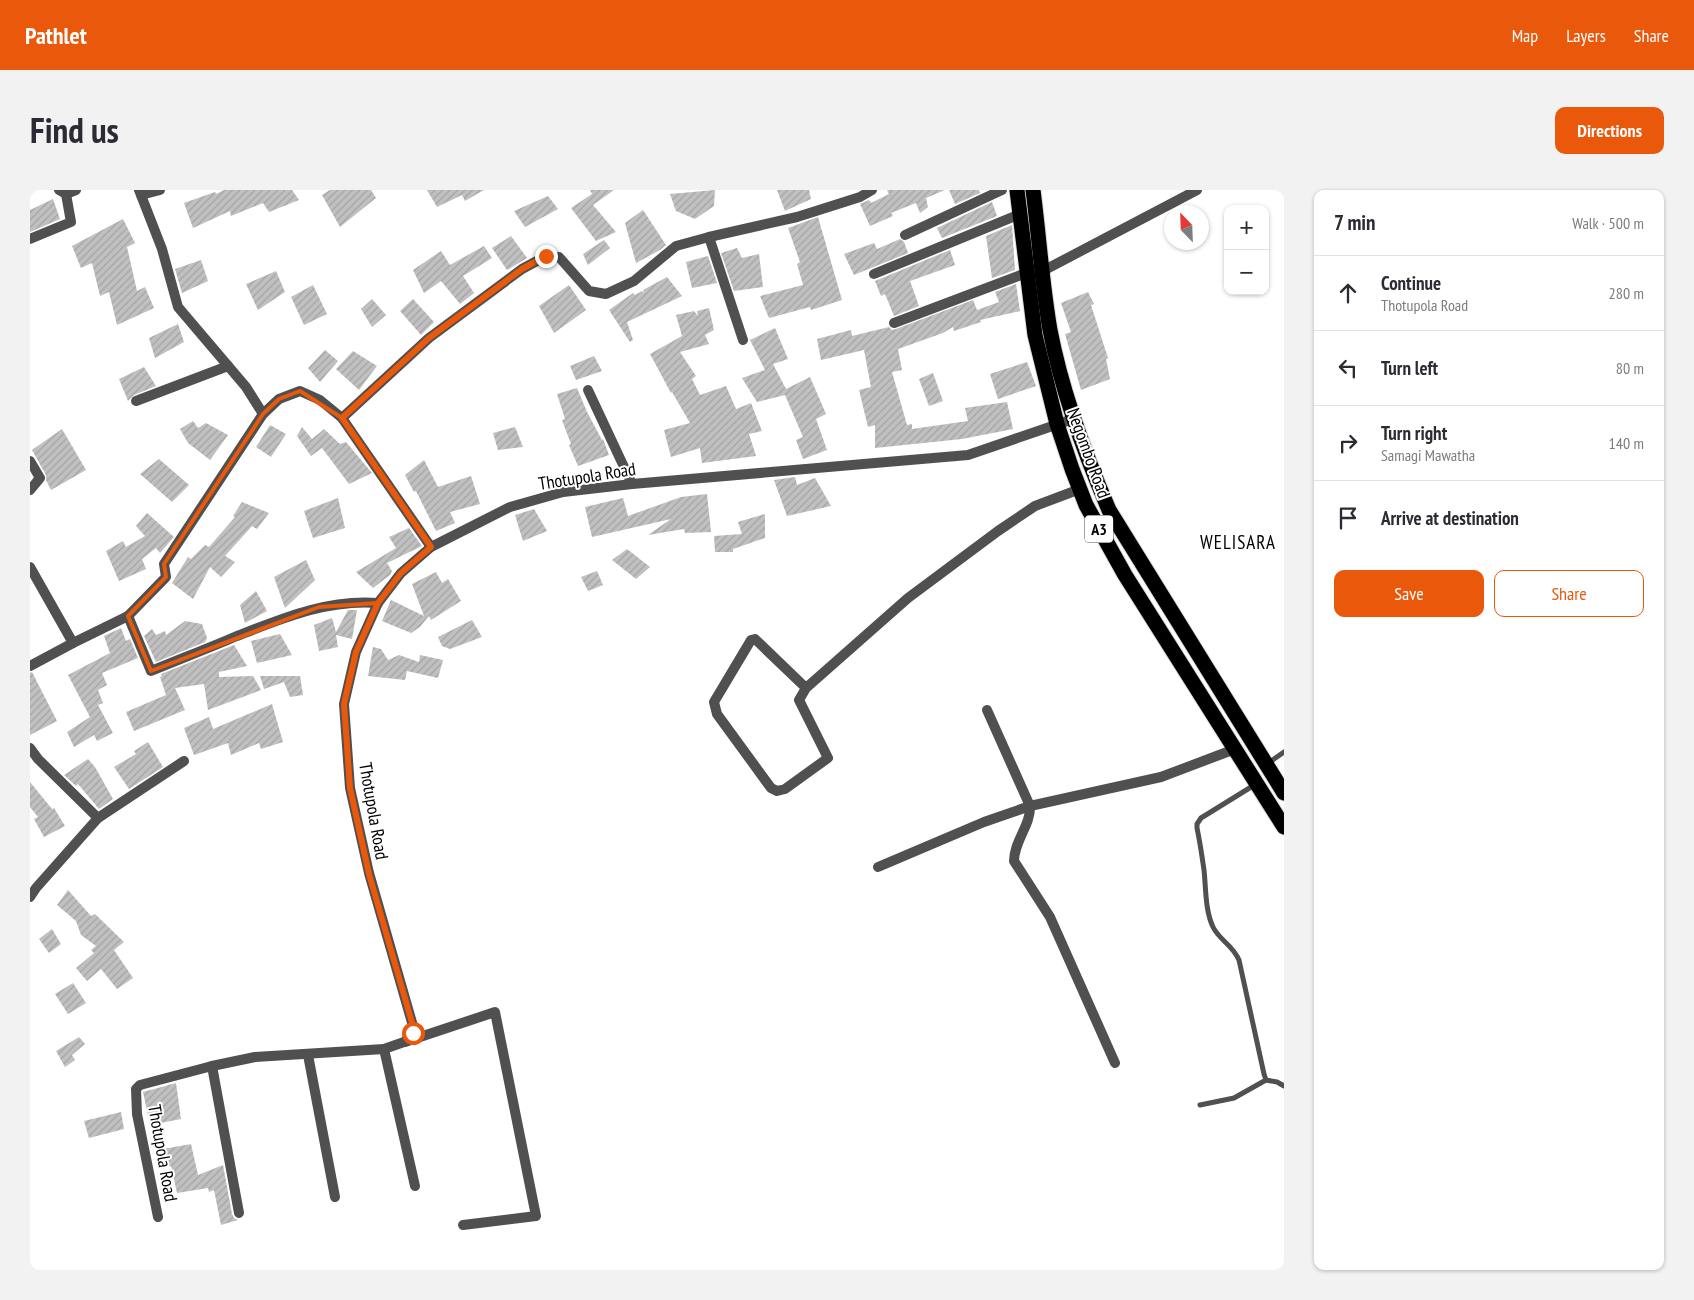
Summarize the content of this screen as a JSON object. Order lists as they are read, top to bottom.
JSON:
{
  "streets": {
    "highway": ["Negombo Road", "A3"],
    "street": ["Thotupola Road"]
  },
  "crossings": [
    ["Negombo Road", "Thotupola Road"]
  ],
  "districts": ["WELISARA"],
  "north": "top left",
  "page": {
    "header": "Pathlet",
    "nav": ["Map", "Layers", "Share"],
    "title": "Find us",
    "buttons": [
      "Directions",
      ["Save", "Share"]
    ],
    "heading": ["7 min", "Walk · 500 m"],
    "map_buttons": ["+", "−"],
    "list": [
      ["Continue", "Thotupola Road", "280 m"],
      ["Turn left", "80 m"],
      ["Turn right", "Samagi Mawatha", "140 m"],
      "Arrive at destination"
    ]
  }
}
